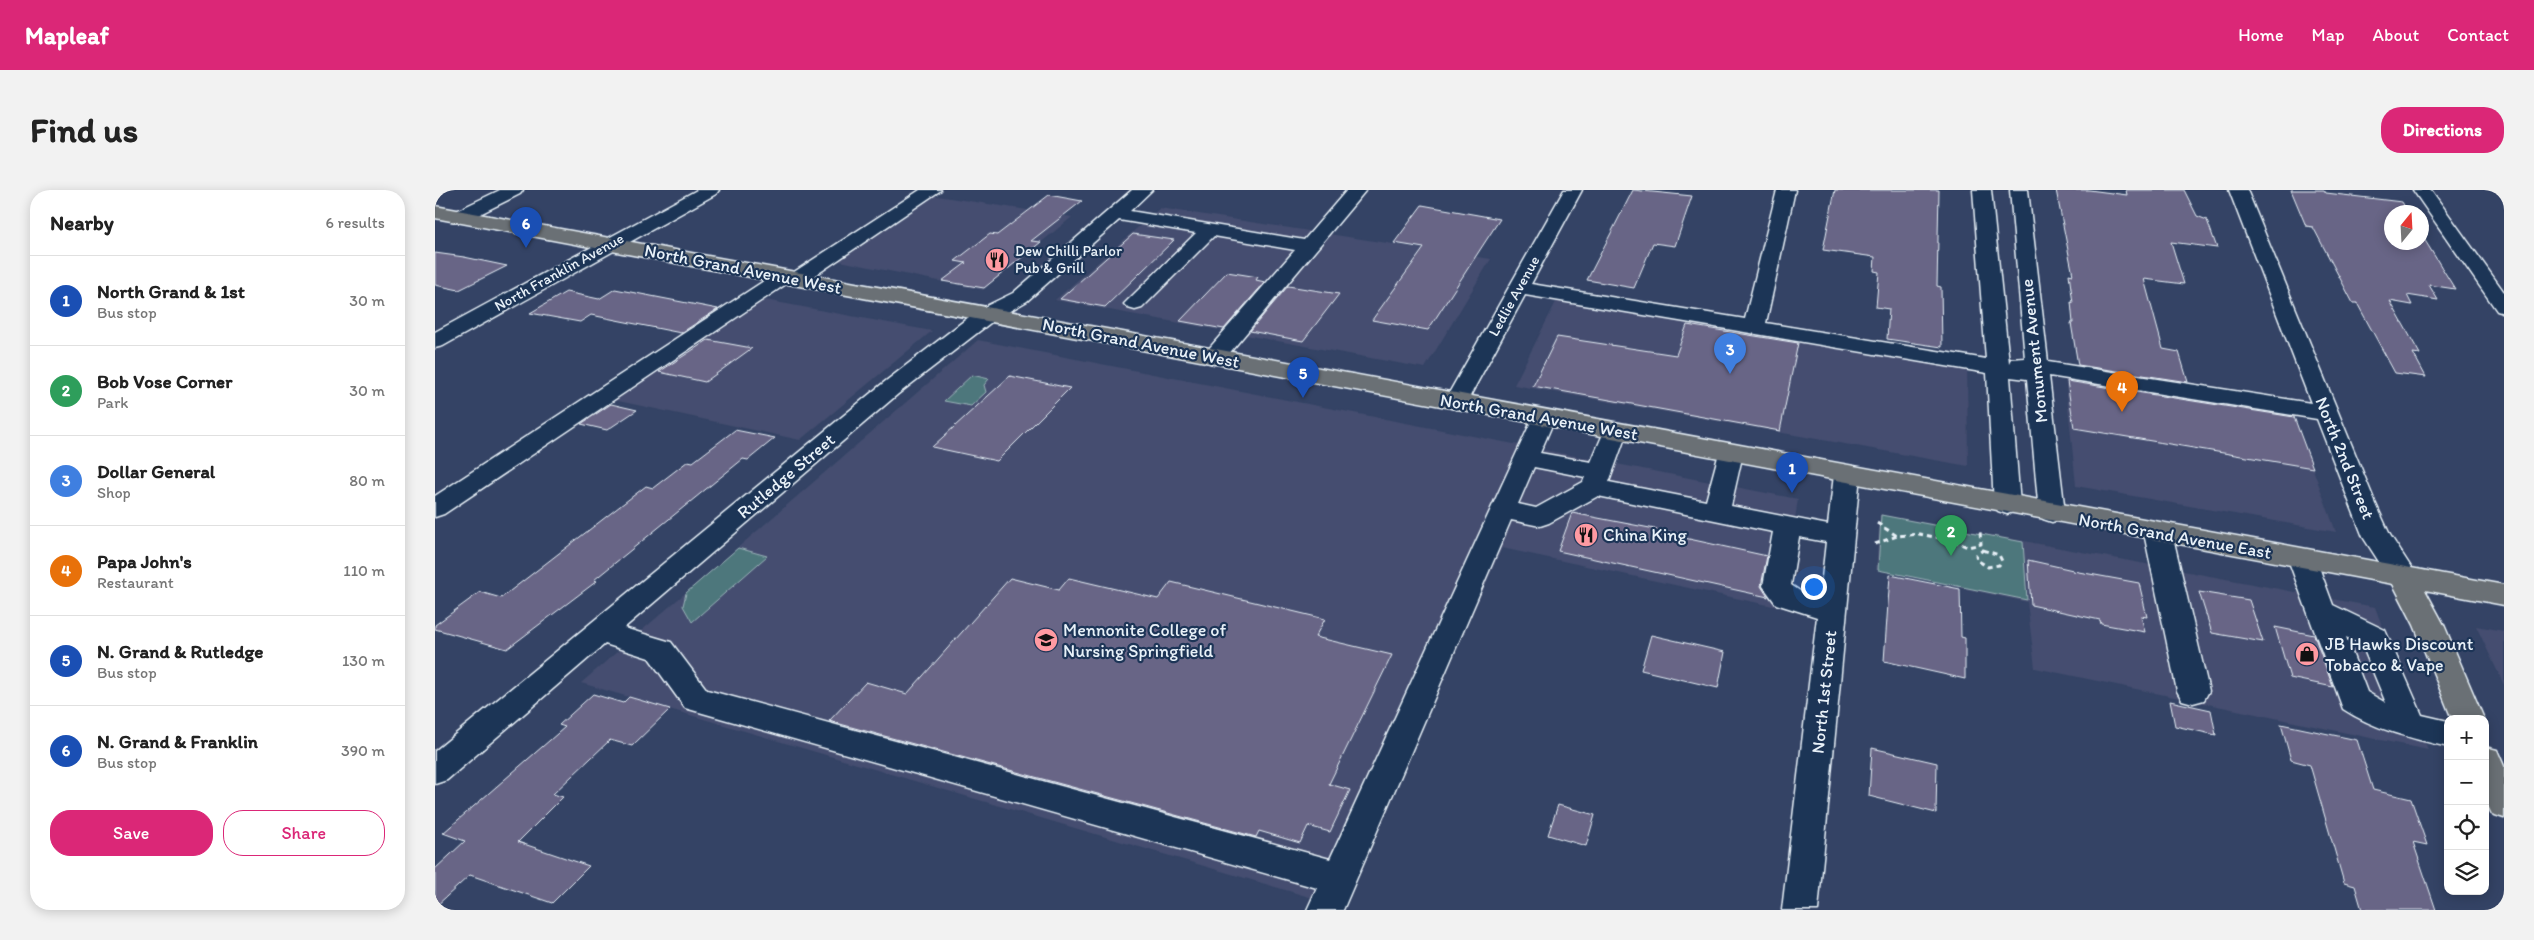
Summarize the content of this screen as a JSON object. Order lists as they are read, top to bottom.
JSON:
{
  "streets": {
    "main road": ["North Grand Avenue West", "North 2nd Street", "North Grand Avenue East"],
    "street": [
      "North Franklin Avenue",
      "Ledlie Avenue",
      "Monument Avenue",
      "Rutledge Street",
      "North 1st Street"
    ]
  },
  "crossings": [
    ["North Grand Avenue West", "North Franklin Avenue"],
    ["North Grand Avenue West", "Ledlie Avenue"],
    ["North Grand Avenue West", "Rutledge Street"],
    ["North Grand Avenue West", "North Grand Avenue East"],
    ["North Grand Avenue West", "North 1st Street"],
    ["Monument Avenue", "North Grand Avenue East"],
    ["North 2nd Street", "North Grand Avenue East"],
    ["North Grand Avenue East", "North 1st Street"]
  ],
  "places": {
    "restaurant": ["Dew Chilli Parlor Pub & Grill", "China King"],
    "school or university": ["Mennonite College of Nursing Springfield"],
    "shop": ["JB Hawks Discount Tobacco & Vape"]
  },
  "north": "top",
  "page": {
    "header": "Mapleaf",
    "nav": [
      "Home",
      "Map",
      "About",
      "Contact"
    ],
    "buttons": [
      "Directions",
      ["Save", "Share"]
    ],
    "title": "Find us",
    "heading": ["Nearby", "6 results"],
    "pins": [
      "6",
      "3",
      "5",
      "4",
      "1",
      "2"
    ],
    "list": [
      {
        "mark": "1",
        "name": "North Grand & 1st",
        "note": "Bus stop",
        "value": "30 m"
      },
      {
        "mark": "2",
        "name": "Bob Vose Corner",
        "note": "Park",
        "value": "30 m"
      },
      {
        "mark": "3",
        "name": "Dollar General",
        "note": "Shop",
        "value": "80 m"
      },
      {
        "mark": "4",
        "name": "Papa John's",
        "note": "Restaurant",
        "value": "110 m"
      },
      {
        "mark": "5",
        "name": "N. Grand & Rutledge",
        "note": "Bus stop",
        "value": "130 m"
      },
      {
        "mark": "6",
        "name": "N. Grand & Franklin",
        "note": "Bus stop",
        "value": "390 m"
      }
    ],
    "map_buttons": ["+", "−"]
  }
}
